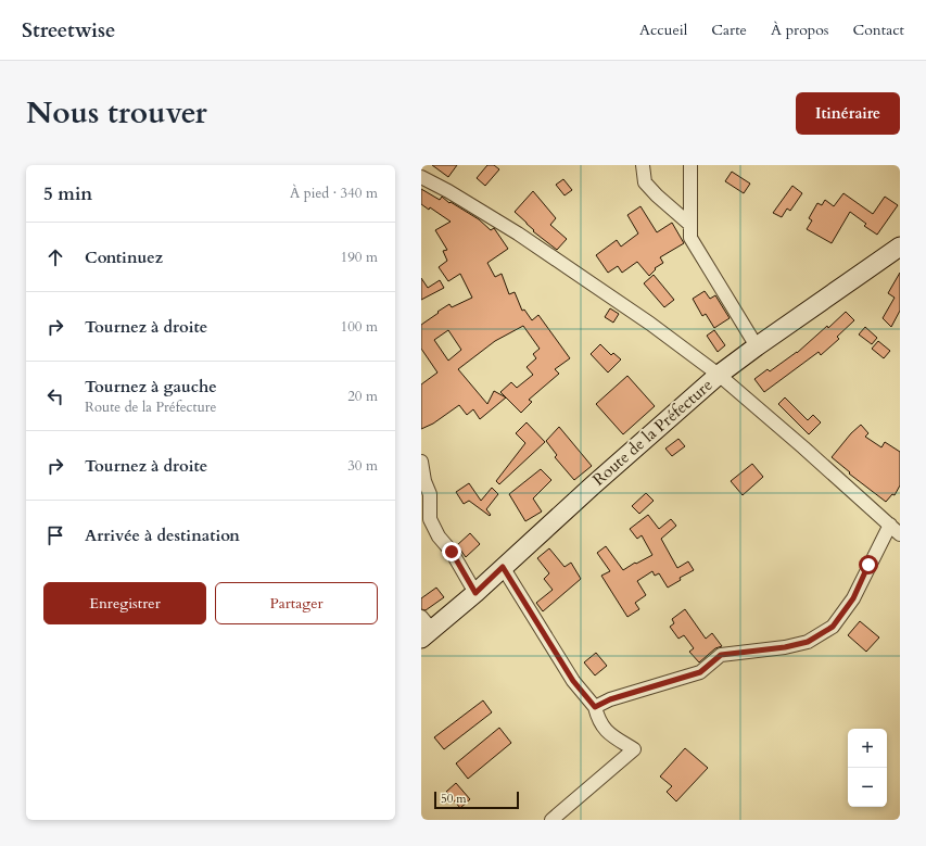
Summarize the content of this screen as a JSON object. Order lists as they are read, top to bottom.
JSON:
{
  "streets": {
    "street": ["Route de la Préfecture"]
  },
  "scale_bar": "50 m",
  "page": {
    "header": "Streetwise",
    "nav": [
      "Accueil",
      "Carte",
      "À propos",
      "Contact"
    ],
    "title": "Nous trouver",
    "buttons": [
      "Itinéraire",
      ["Enregistrer", "Partager"]
    ],
    "heading": ["5 min", "À pied · 340 m"],
    "list": [
      ["Continuez", "190 m"],
      ["Tournez à droite", "100 m"],
      ["Tournez à gauche", "Route de la Préfecture", "20 m"],
      ["Tournez à droite", "30 m"],
      "Arrivée à destination"
    ],
    "map_buttons": ["+", "−"],
    "scale": "50 m"
  }
}
